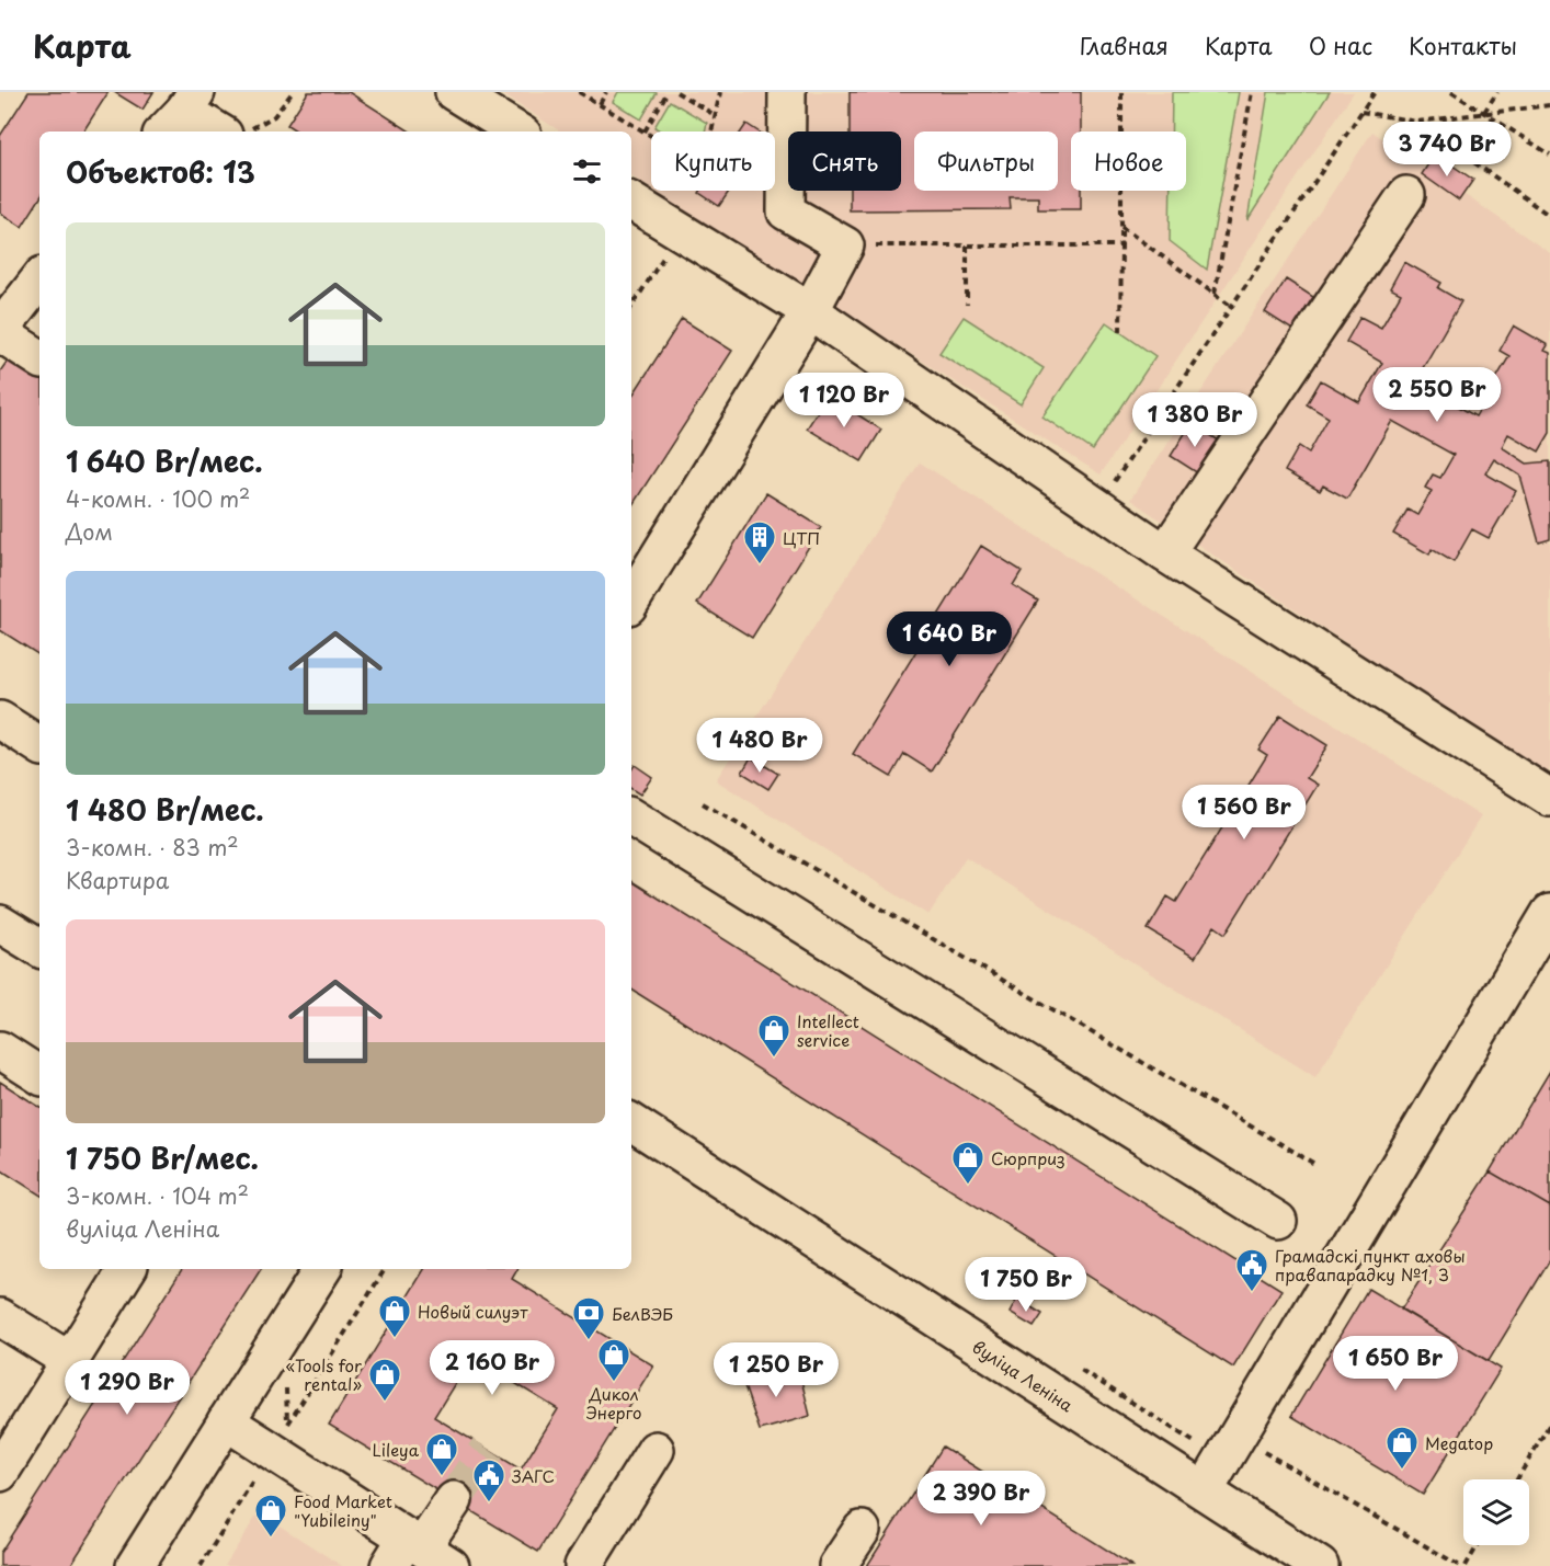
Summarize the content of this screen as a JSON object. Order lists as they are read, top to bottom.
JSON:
{
  "streets": {
    "street": ["вуліца Леніна"]
  },
  "places": {
    "building": ["ЦТП"],
    "shop": [
      "Intellect service",
      "Сюрприз",
      "Новый силуэт",
      "Дикол Энерго",
      "«Tools for rental»",
      "Megatop",
      "Lileya",
      "Food Market \"Yubileiny\""
    ],
    "public building": ["Грамадскі пункт аховы правапарадку №1, 3", "ЗАГС"],
    "bank": ["БелВЭБ"]
  },
  "page": {
    "header": "Карта",
    "nav": [
      "Главная",
      "Карта",
      "О нас",
      "Контакты"
    ],
    "price": [
      "3 740 Br",
      "2 550 Br",
      "1 120 Br",
      "1 380 Br",
      "1 640 Br",
      "1 480 Br",
      "1 560 Br",
      "1 750 Br",
      "1 650 Br",
      "2 160 Br",
      "1 250 Br",
      "1 290 Br",
      "2 390 Br"
    ],
    "chip": [
      "Купить",
      "Снять",
      "Фильтры",
      "Новое"
    ],
    "heading": "Объектов: 13",
    "list": [
      {
        "name": "1 640 Br/мес.",
        "note": "4-комн. · 100 m² · Дом"
      },
      {
        "name": "1 480 Br/мес.",
        "note": "3-комн. · 83 m² · Квартира"
      },
      {
        "name": "1 750 Br/мес.",
        "note": "3-комн. · 104 m² · вуліца Леніна"
      }
    ]
  }
}
